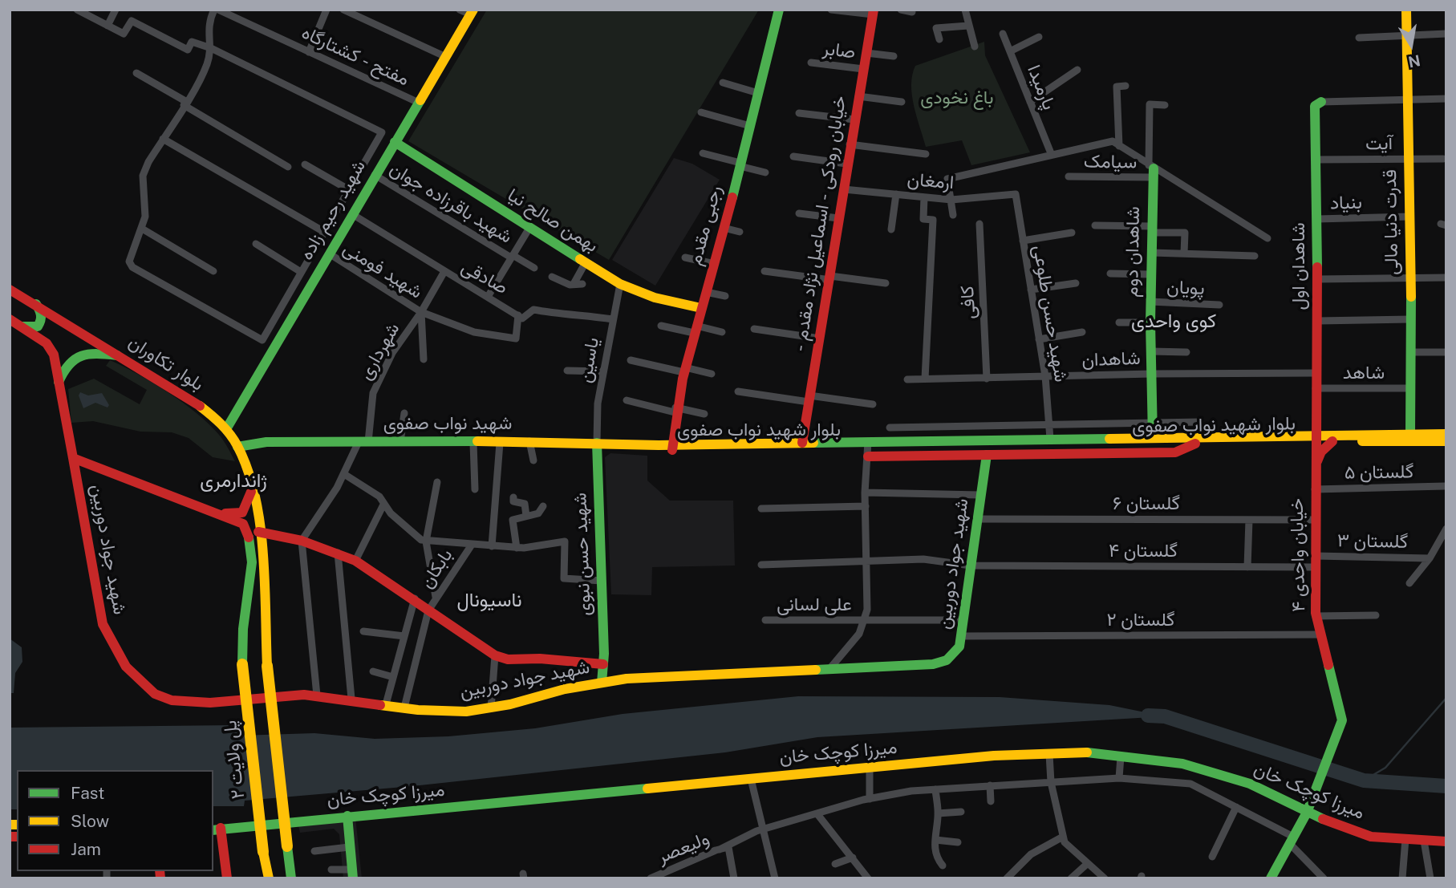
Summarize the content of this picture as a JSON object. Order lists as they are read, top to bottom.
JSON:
{
  "streets": {
    "main road": [
      "شهید رحیم زاده",
      "بهمن صالح نیا",
      "قدرت دنیا مالی",
      "- خیابان رودکی - اسماعیل نژاد مقدم",
      "رجبی مقدم",
      "شاهدان دوم",
      "شاهدان اول",
      "بلوار تکاوران",
      "شهید نواب صفوی",
      "بلوار شهید نواب صفوی",
      "شهید جواد دوربین",
      "شهید حسن نبوی",
      "خیابان واحدی ۴",
      "میرزا کوچک خان",
      "پل ولایت ۲"
    ],
    "street": [
      "صابر",
      "مفتح - کشتارگاه",
      "پارمیدا",
      "آیت",
      "سیامک",
      "ارمغان",
      "شهید باقرزاده جوان",
      "بنیاد",
      "شهید فومنی",
      "صادقی",
      "پویان",
      "کافی",
      "شهید حسن طلوعی",
      "شهرداری",
      "شاهدان",
      "یاسین",
      "شاهد",
      "گلستان ۵",
      "گلستان ۶",
      "گلستان ۳",
      "گلستان ۴",
      "بابکان",
      "علی لسانی",
      "گلستان ۲",
      "ولیعصر"
    ]
  },
  "crossings": [
    ["صابر", "- خیابان رودکی - اسماعیل نژاد مقدم"],
    ["مفتح - کشتارگاه", "شهید رحیم زاده"],
    ["آیت", "قدرت دنیا مالی"],
    ["آیت", "شاهدان اول"],
    ["سیامک", "شاهدان دوم"],
    ["ارمغان", "- خیابان رودکی - اسماعیل نژاد مقدم"],
    ["ارمغان", "شهید حسن طلوعی"],
    ["شهید باقرزاده جوان", "شهید رحیم زاده"],
    ["بنیاد", "قدرت دنیا مالی"],
    ["بنیاد", "شاهدان اول"],
    ["شهید رحیم زاده", "بهمن صالح نیا"],
    ["شهید رحیم زاده", "شهید فومنی"],
    ["شهید رحیم زاده", "صادقی"],
    ["شهید رحیم زاده", "بلوار تکاوران"],
    ["بهمن صالح نیا", "رجبی مقدم"],
    ["بهمن صالح نیا", "یاسین"],
    ["قدرت دنیا مالی", "شاهد"],
    ["قدرت دنیا مالی", "بلوار شهید نواب صفوی"],
    ["- خیابان رودکی - اسماعیل نژاد مقدم", "بلوار شهید نواب صفوی"],
    ["رجبی مقدم", "بلوار شهید نواب صفوی"],
    ["شاهدان دوم", "پویان"],
    ["شاهدان دوم", "شاهدان"],
    ["شاهدان دوم", "بلوار شهید نواب صفوی"],
    ["شاهدان اول", "شاهدان"],
    ["شاهدان اول", "شاهد"],
    ["شاهدان اول", "بلوار شهید نواب صفوی"],
    ["شاهدان اول", "خیابان واحدی ۴"],
    ["شهید فومنی", "صادقی"],
    ["شهید فومنی", "شهرداری"],
    ["صادقی", "شهرداری"],
    ["صادقی", "یاسین"],
    ["کافی", "شاهدان"],
    ["شهید حسن طلوعی", "شاهدان"],
    ["شهید حسن طلوعی", "بلوار شهید نواب صفوی"],
    ["شهرداری", "شهید نواب صفوی"],
    ["یاسین", "شهید نواب صفوی"],
    ["یاسین", "شهید حسن نبوی"],
    ["بلوار تکاوران", "شهید نواب صفوی"],
    ["شهید نواب صفوی", "بلوار شهید نواب صفوی"],
    ["شهید نواب صفوی", "شهید حسن نبوی"],
    ["بلوار شهید نواب صفوی", "خیابان واحدی ۴"],
    ["گلستان ۵", "خیابان واحدی ۴"],
    ["گلستان ۶", "شهید جواد دوربین"],
    ["گلستان ۶", "خیابان واحدی ۴"],
    ["گلستان ۳", "گلستان ۴"],
    ["گلستان ۳", "خیابان واحدی ۴"],
    ["شهید جواد دوربین", "گلستان ۴"],
    ["شهید جواد دوربین", "شهید حسن نبوی"],
    ["شهید جواد دوربین", "بابکان"],
    ["شهید جواد دوربین", "علی لسانی"],
    ["شهید جواد دوربین", "گلستان ۲"],
    ["شهید جواد دوربین", "پل ولایت ۲"],
    ["گلستان ۴", "خیابان واحدی ۴"],
    ["خیابان واحدی ۴", "گلستان ۲"],
    ["خیابان واحدی ۴", "میرزا کوچک خان"]
  ],
  "districts": ["کوی واحدی", "ژاندارمری", "ناسیونال"],
  "parks": ["باغ نخودی"],
  "legend": ["Fast", "Slow", "Jam"],
  "north": "bottom"
}
